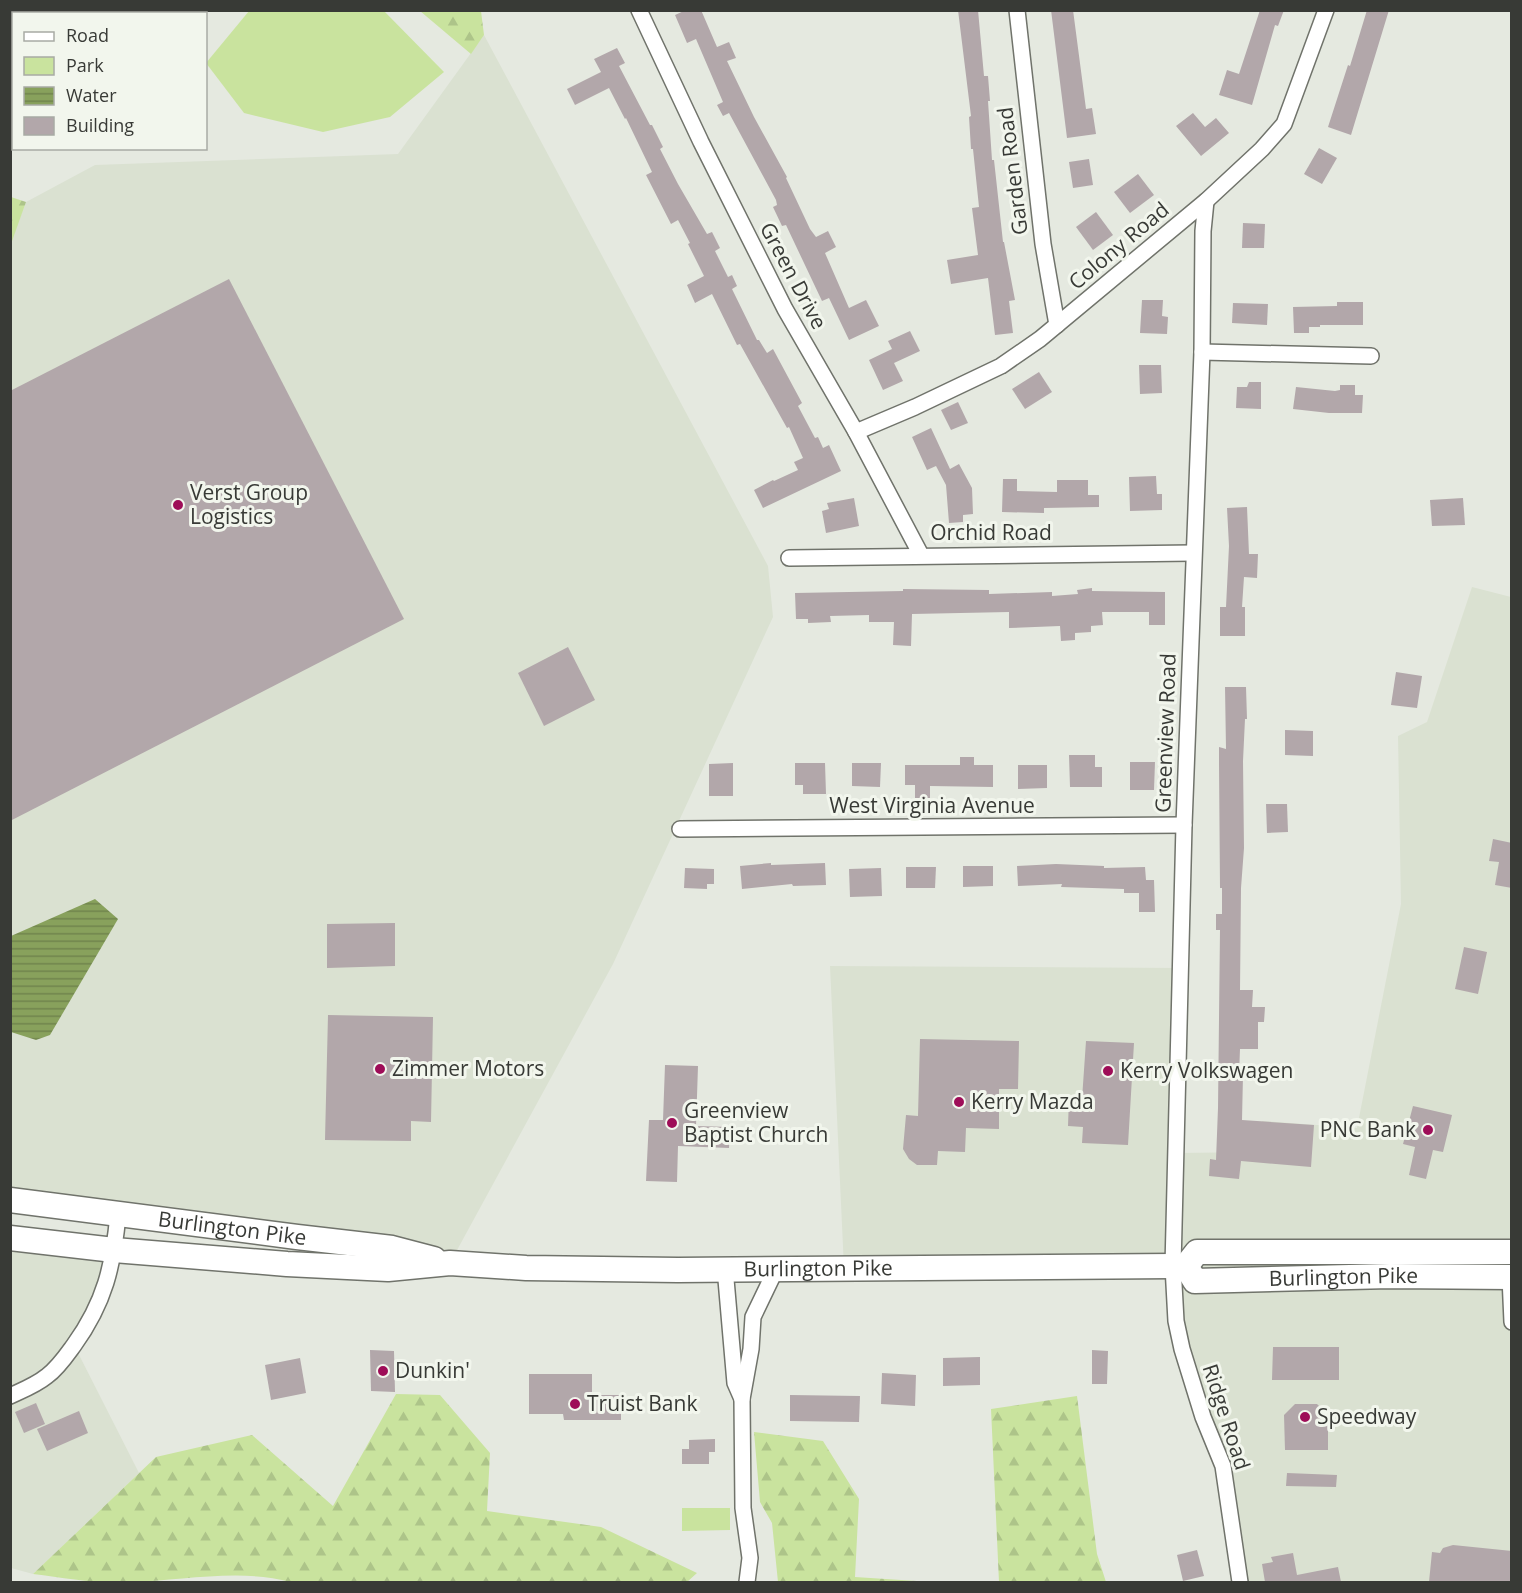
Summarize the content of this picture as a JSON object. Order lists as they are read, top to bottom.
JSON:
{
  "streets": {
    "main road": ["Burlington Pike"],
    "street": [
      "Garden Road",
      "Colony Road",
      "Green Drive",
      "Orchid Road",
      "Greenview Road",
      "West Virginia Avenue",
      "Ridge Road"
    ]
  },
  "crossings": [
    ["Garden Road", "Colony Road"],
    ["Colony Road", "Green Drive"],
    ["Colony Road", "Greenview Road"],
    ["Green Drive", "Orchid Road"],
    ["Orchid Road", "Greenview Road"],
    ["Greenview Road", "West Virginia Avenue"],
    ["Greenview Road", "Burlington Pike"],
    ["Greenview Road", "Ridge Road"],
    ["Burlington Pike", "Ridge Road"]
  ],
  "places": [
    "Verst Group Logistics",
    "Zimmer Motors",
    "Kerry Volkswagen",
    "Kerry Mazda",
    "Greenview Baptist Church",
    "PNC Bank",
    "Dunkin'",
    "Truist Bank",
    "Speedway"
  ],
  "legend": [
    "Road",
    "Park",
    "Water",
    "Building"
  ]
}
